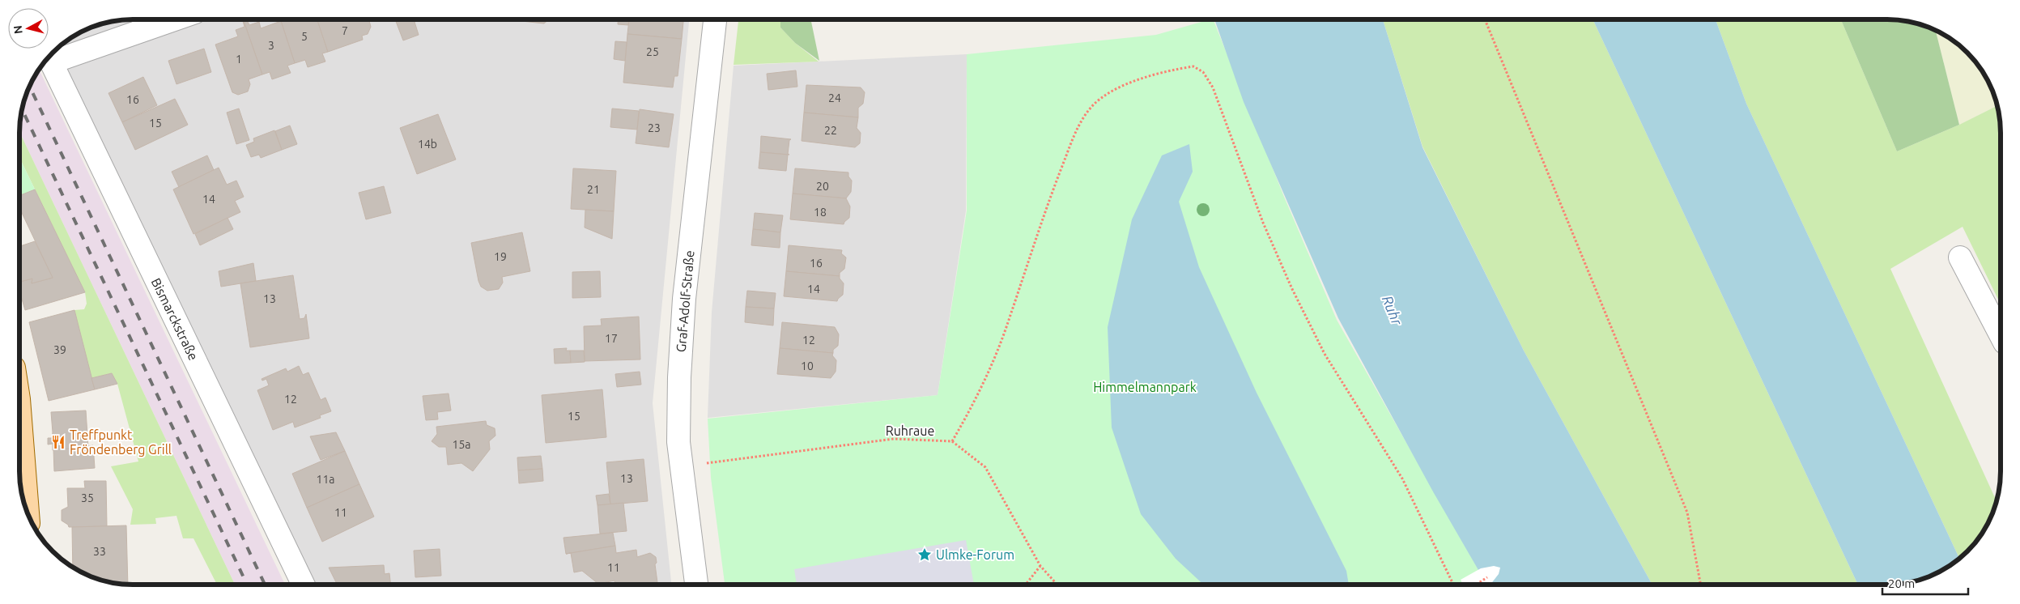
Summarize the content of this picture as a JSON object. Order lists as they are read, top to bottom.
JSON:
{
  "streets": {
    "street": ["Graf-Adolf-Straße", "Bismarckstraße"],
    "path": ["Ruhraue"]
  },
  "crossings": [
    ["Graf-Adolf-Straße", "Ruhraue"]
  ],
  "water": ["Ruhr"],
  "parks": ["Himmelmannpark"],
  "places": {
    "restaurant": ["Treffpunkt Fröndenberg Grill"],
    "place": ["Ulmke-Forum"]
  },
  "house_numbers": [
    "7",
    "5",
    "3",
    "25",
    "1",
    "24",
    "16",
    "15",
    "23",
    "22",
    "14b",
    "20",
    "21",
    "14",
    "18",
    "19",
    "16",
    "14",
    "13",
    "17",
    "12",
    "39",
    "10",
    "12",
    "15",
    "15a",
    "13",
    "11a",
    "35",
    "11",
    "33",
    "11"
  ],
  "scale_bar": "20 m",
  "north": "left"
}
